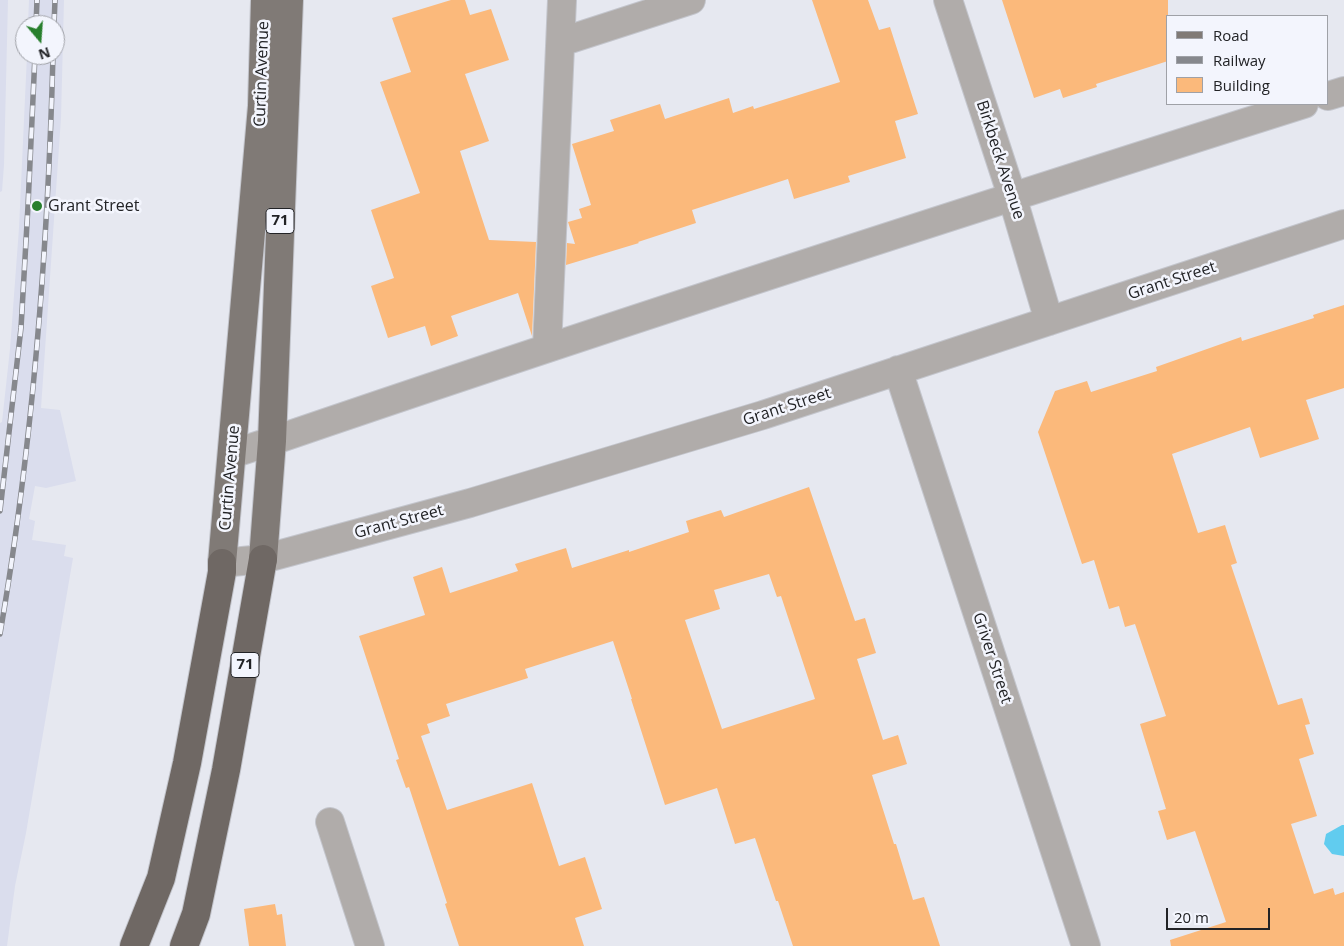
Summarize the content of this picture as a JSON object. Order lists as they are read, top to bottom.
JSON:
{
  "streets": {
    "highway": ["Curtin Avenue", "71"],
    "street": ["Birkbeck Avenue", "Grant Street", "Griver Street"]
  },
  "crossings": [
    ["Curtin Avenue", "Grant Street"],
    ["Birkbeck Avenue", "Grant Street"],
    ["Grant Street", "Griver Street"]
  ],
  "places": ["Grant Street"],
  "legend": ["Road", "Railway", "Building"],
  "scale_bar": "20 m",
  "north": "bottom"
}
